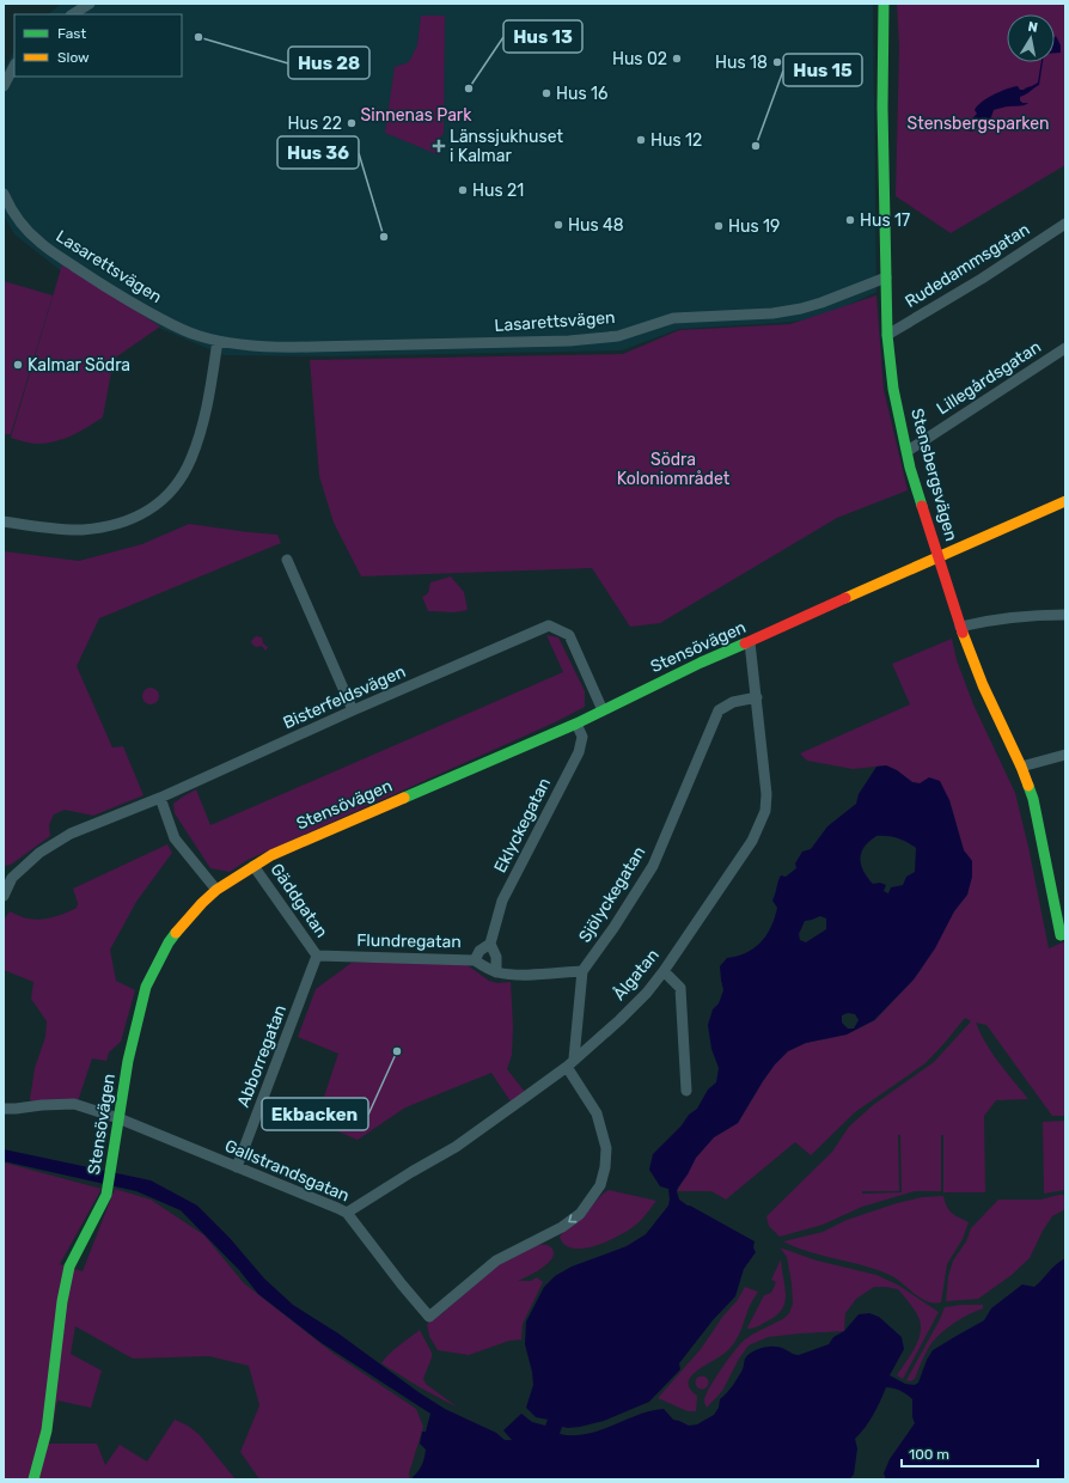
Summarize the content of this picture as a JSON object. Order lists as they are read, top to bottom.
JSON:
{
  "streets": {
    "street": [
      "Rudedammsgatan",
      "Lasarettsvägen",
      "Lillegårdsgatan",
      "Stensbergsvägen",
      "Stensövägen",
      "Bisterfeldsvägen",
      "Eklyckegatan",
      "Sjölyckegatan",
      "Gäddgatan",
      "Flundregatan",
      "Ålgatan",
      "Abborregatan",
      "Gallstrandsgatan"
    ]
  },
  "crossings": [
    ["Rudedammsgatan", "Stensbergsvägen"],
    ["Lasarettsvägen", "Stensbergsvägen"],
    ["Lillegårdsgatan", "Stensbergsvägen"],
    ["Stensbergsvägen", "Stensövägen"],
    ["Stensövägen", "Bisterfeldsvägen"],
    ["Stensövägen", "Eklyckegatan"],
    ["Stensövägen", "Gäddgatan"],
    ["Stensövägen", "Ålgatan"],
    ["Stensövägen", "Gallstrandsgatan"],
    ["Eklyckegatan", "Flundregatan"],
    ["Sjölyckegatan", "Flundregatan"],
    ["Sjölyckegatan", "Ålgatan"],
    ["Gäddgatan", "Flundregatan"],
    ["Gäddgatan", "Abborregatan"],
    ["Flundregatan", "Abborregatan"],
    ["Ålgatan", "Gallstrandsgatan"],
    ["Abborregatan", "Gallstrandsgatan"]
  ],
  "parks": ["Sinnenas Park", "Stensbergsparken", "Södra Koloniområdet"],
  "places": {
    "other": [
      "Hus 28",
      "Hus 02",
      "Hus 18",
      "Hus 13",
      "Hus 16",
      "Hus 22",
      "Hus 12",
      "Hus 15",
      "Hus 21",
      "Hus 17",
      "Hus 48",
      "Hus 19",
      "Hus 36",
      "Kalmar Södra",
      "Ekbacken"
    ],
    "health": ["Länssjukhuset i Kalmar"]
  },
  "legend": ["Fast", "Slow"],
  "scale_bar": "100 m",
  "north": "top"
}
